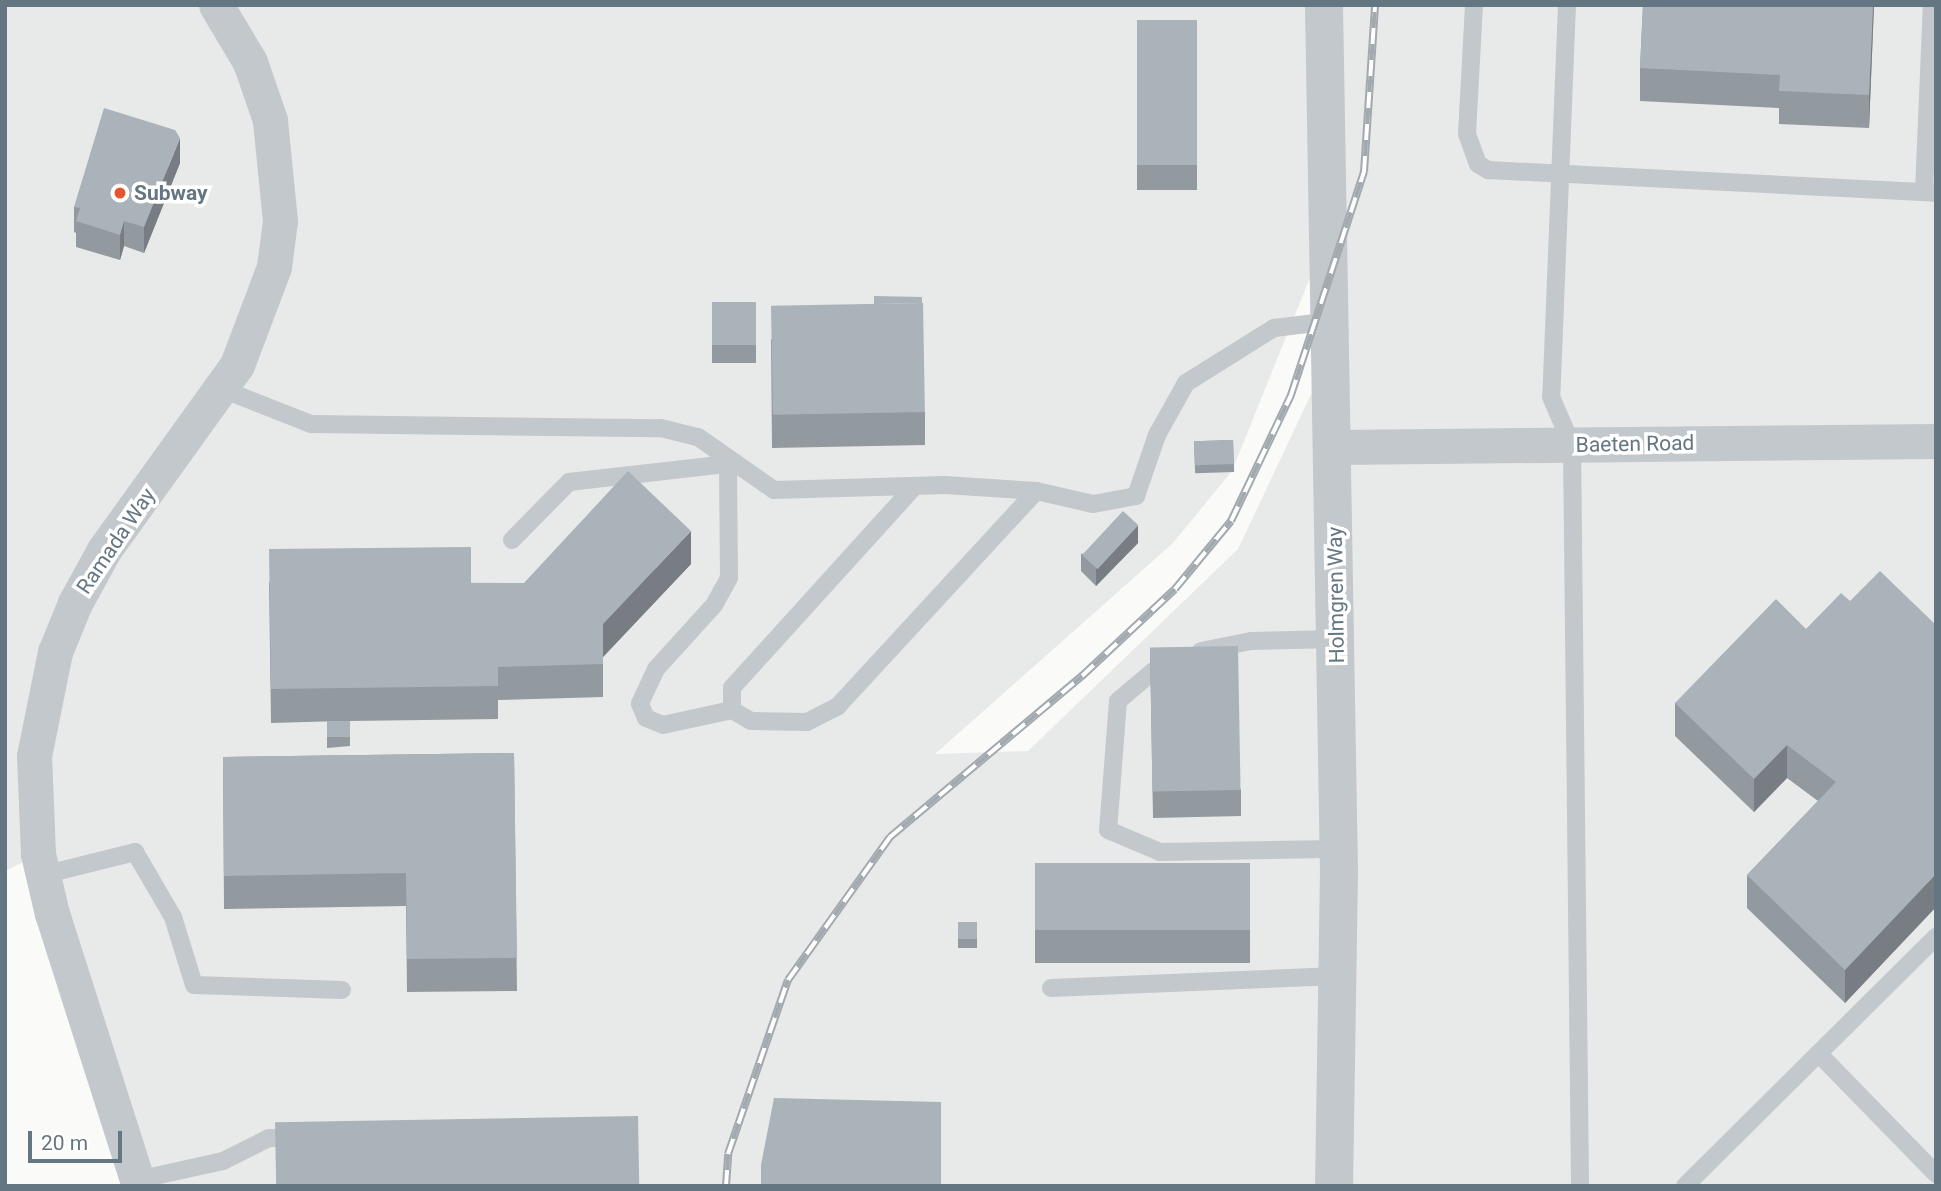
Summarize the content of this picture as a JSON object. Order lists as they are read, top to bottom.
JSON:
{
  "streets": {
    "street": ["Baeten Road", "Ramada Way", "Holmgren Way"]
  },
  "crossings": [
    ["Baeten Road", "Holmgren Way"]
  ],
  "places": ["Subway"],
  "scale_bar": "20 m"
}
